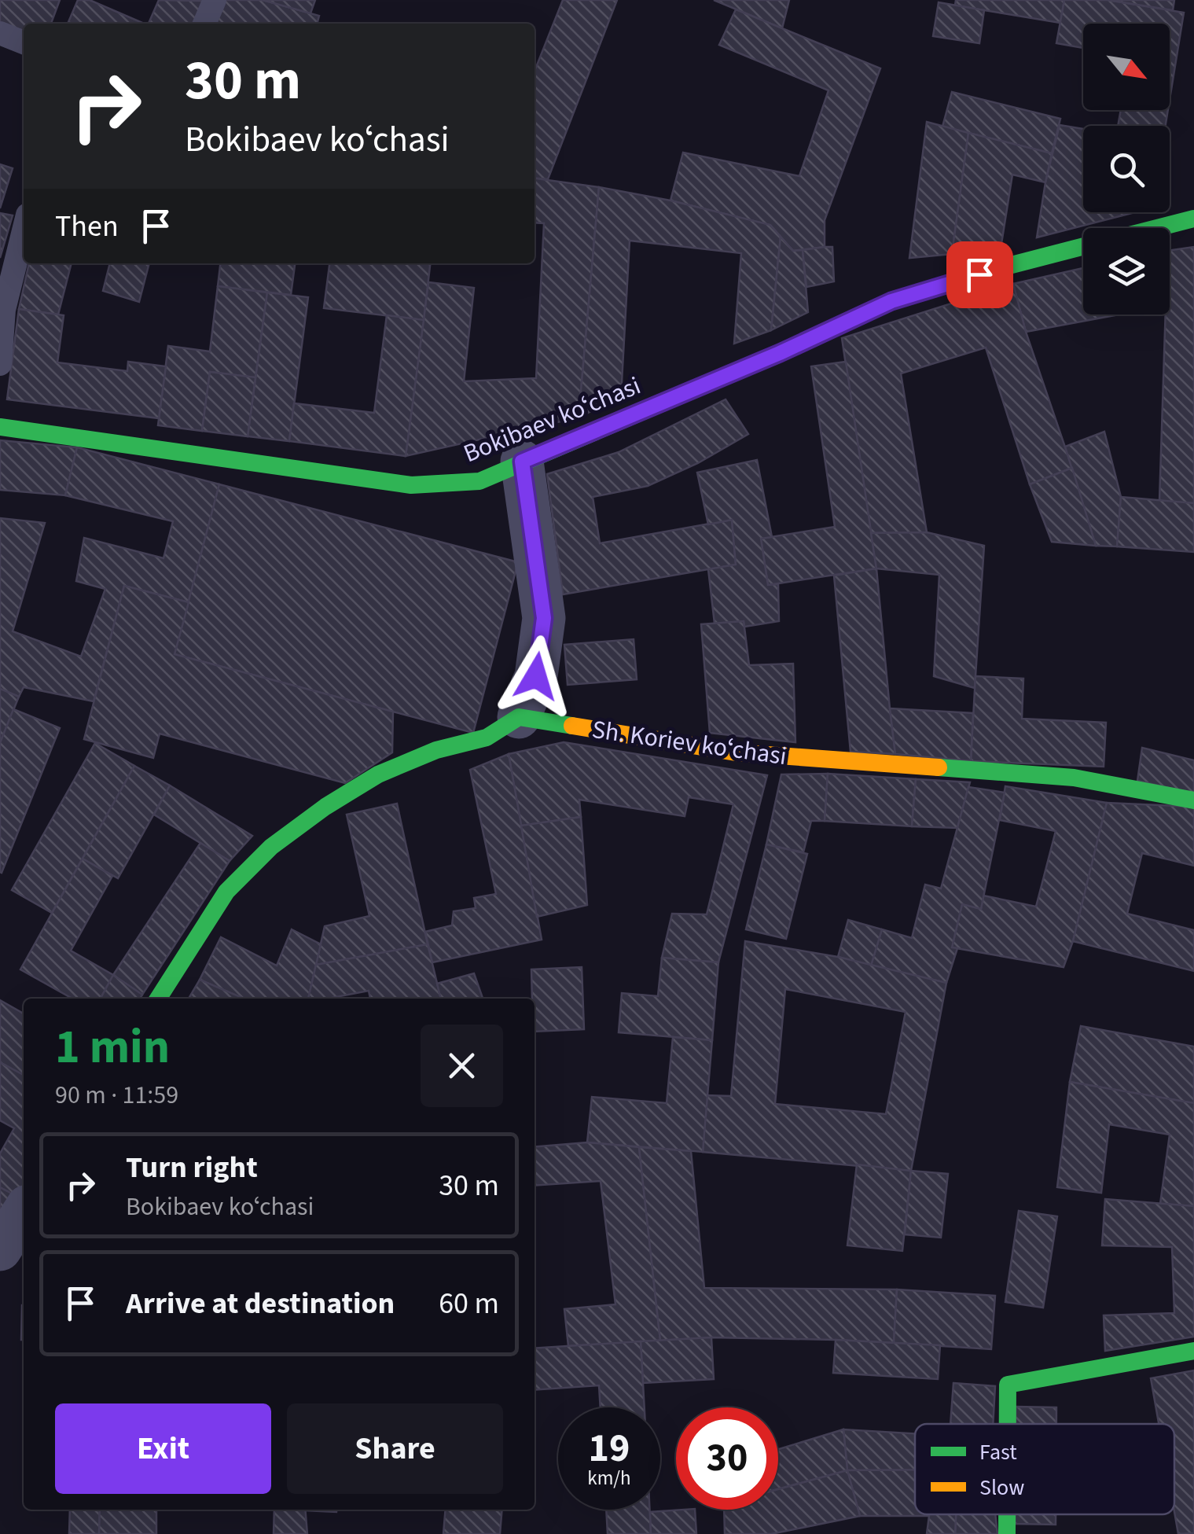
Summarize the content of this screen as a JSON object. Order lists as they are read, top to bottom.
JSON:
{
  "streets": {
    "street": ["Bokibaev koʻchasi", "Sh. Koriev koʻchasi"]
  },
  "legend": ["Fast", "Slow"],
  "north": "bottom right",
  "page": {
    "turn": ["30 m", "Bokibaev koʻchasi"],
    "then": "Then",
    "heading": ["1 min", "90 m · 11:59"],
    "list": [
      {
        "name": "Turn right",
        "note": "Bokibaev koʻchasi",
        "value": "30 m"
      },
      {
        "name": "Arrive at destination",
        "value": "60 m"
      }
    ],
    "buttons": ["Exit", "Share"],
    "speed": "19 km/h",
    "limit": "30"
  }
}
